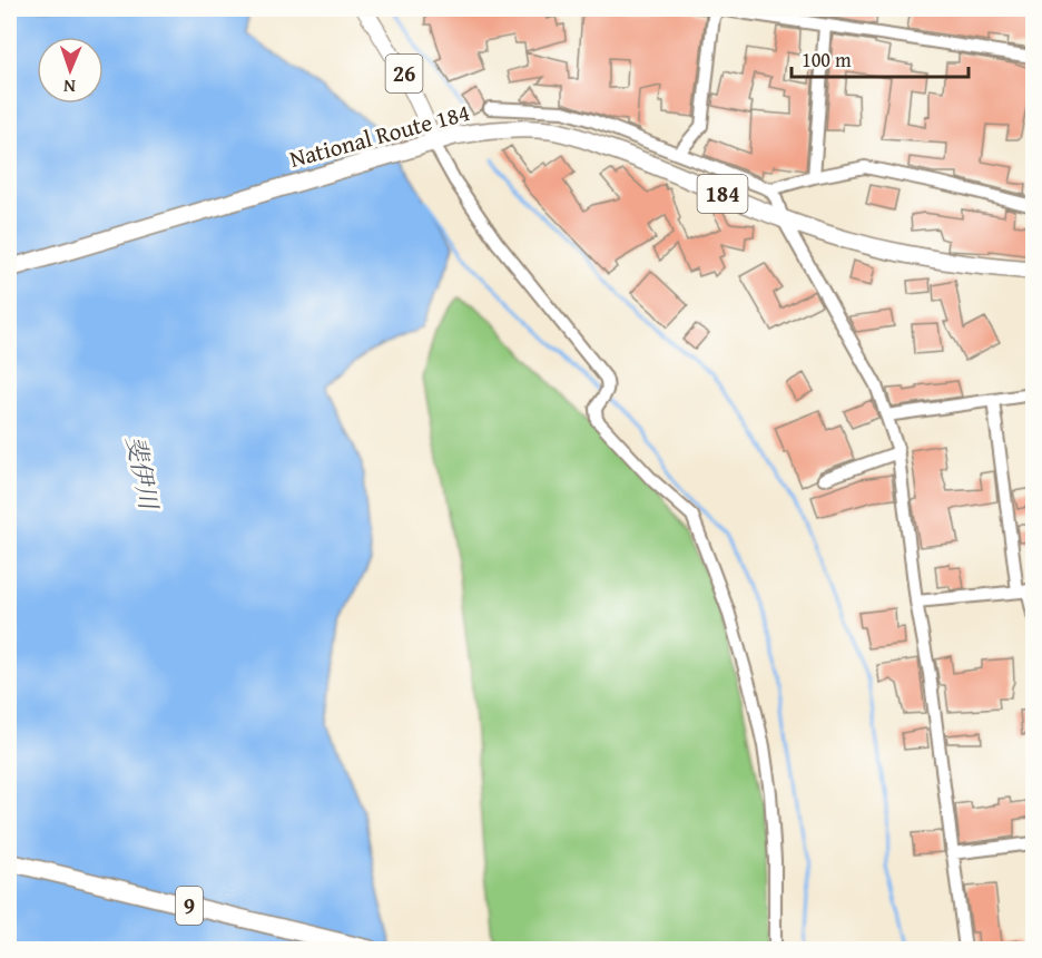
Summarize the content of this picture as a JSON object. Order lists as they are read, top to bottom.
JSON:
{
  "streets": {
    "highway": ["National Route 184", "184", "9"],
    "main road": ["26"]
  },
  "crossings": [
    ["26", "National Route 184"]
  ],
  "water": ["斐伊川"],
  "scale_bar": "100 m",
  "north": "bottom"
}
